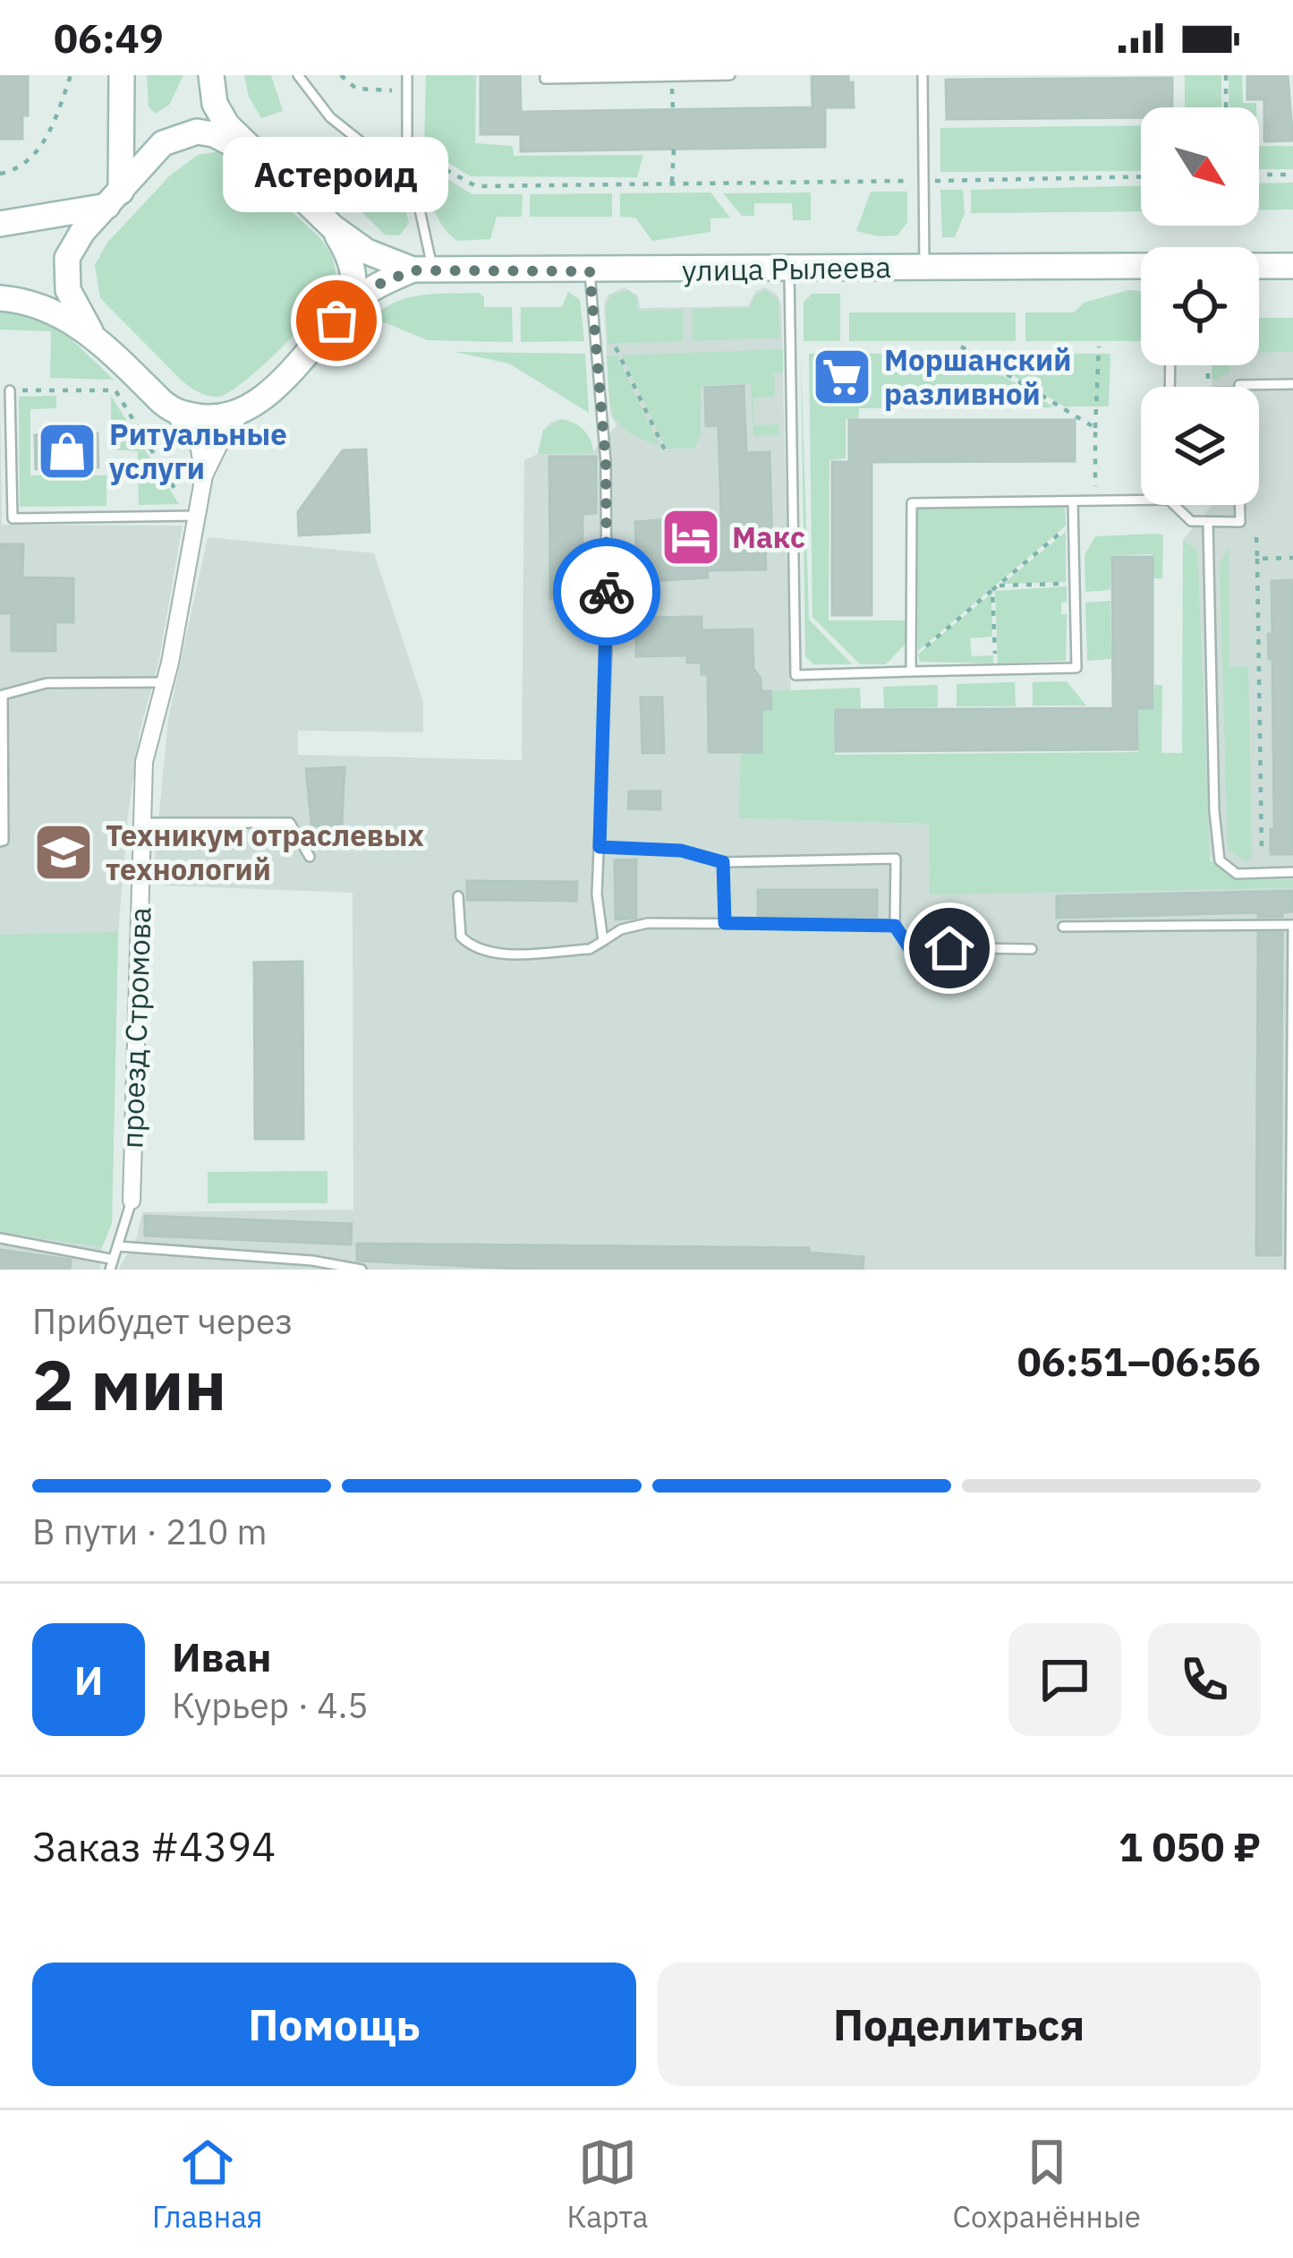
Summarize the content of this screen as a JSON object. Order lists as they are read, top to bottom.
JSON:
{
  "streets": {
    "main road": ["улица Рылеева"],
    "street": ["проезд Стромова"]
  },
  "places": {
    "other": ["Астероид"],
    "supermarket": ["Моршанский разливной"],
    "shop": ["Ритуальные услуги"],
    "hotel": ["Макс"],
    "school or university": ["Техникум отраслевых технологий"]
  },
  "north": "bottom right",
  "page": {
    "status": "06:49",
    "bubble": "Астероид",
    "heading": ["2 мин", "Прибудет через", "06:51–06:56"],
    "panel": [
      "Иван",
      "Курьер · 4.5",
      "Заказ #4394",
      "1 050 ₽"
    ],
    "bar": "В пути · 210 m",
    "round": "И",
    "buttons": ["Помощь", "Поделиться"],
    "tabs": ["Главная", "Карта", "Сохранённые"]
  }
}
